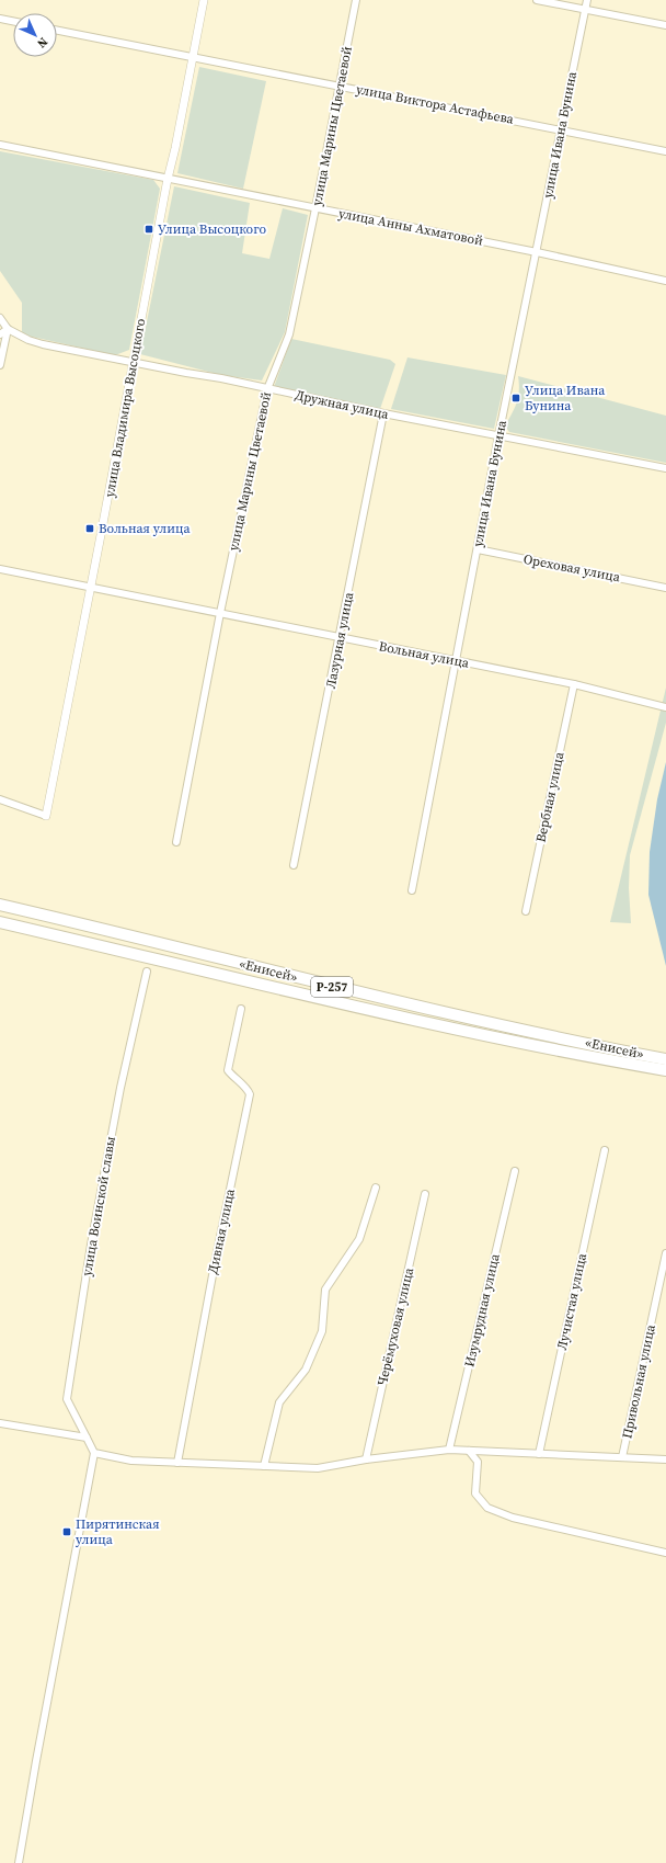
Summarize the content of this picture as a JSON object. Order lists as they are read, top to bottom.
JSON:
{
  "streets": {
    "highway": ["«Енисей»", "Р-257"],
    "street": [
      "улица Виктора Астафьева",
      "улица Марины Цветаевой",
      "улица Ивана Бунина",
      "улица Анны Ахматовой",
      "Дружная улица",
      "улица Владимира Высоцкого",
      "Ореховая улица",
      "Лазурная улица",
      "Вольная улица",
      "Вербная улица",
      "улица Воинской славы",
      "Дивная улица",
      "Лучистая улица",
      "Изумрудная улица",
      "Черёмуховая улица",
      "Привольная улица"
    ]
  },
  "crossings": [
    ["улица Виктора Астафьева", "улица Марины Цветаевой"],
    ["улица Виктора Астафьева", "улица Ивана Бунина"],
    ["улица Виктора Астафьева", "улица Владимира Высоцкого"],
    ["улица Марины Цветаевой", "улица Анны Ахматовой"],
    ["улица Марины Цветаевой", "Дружная улица"],
    ["улица Марины Цветаевой", "Вольная улица"],
    ["улица Ивана Бунина", "улица Анны Ахматовой"],
    ["улица Ивана Бунина", "Дружная улица"],
    ["улица Ивана Бунина", "Ореховая улица"],
    ["улица Ивана Бунина", "Вольная улица"],
    ["улица Анны Ахматовой", "улица Владимира Высоцкого"],
    ["Дружная улица", "улица Владимира Высоцкого"],
    ["Дружная улица", "Лазурная улица"],
    ["улица Владимира Высоцкого", "Вольная улица"],
    ["Лазурная улица", "Вольная улица"],
    ["Вольная улица", "Вербная улица"]
  ],
  "places": {
    "transit": [
      "Улица Высоцкого",
      "Улица Ивана Бунина",
      "Вольная улица",
      "Пирятинская улица"
    ]
  },
  "north": "bottom right"
}
